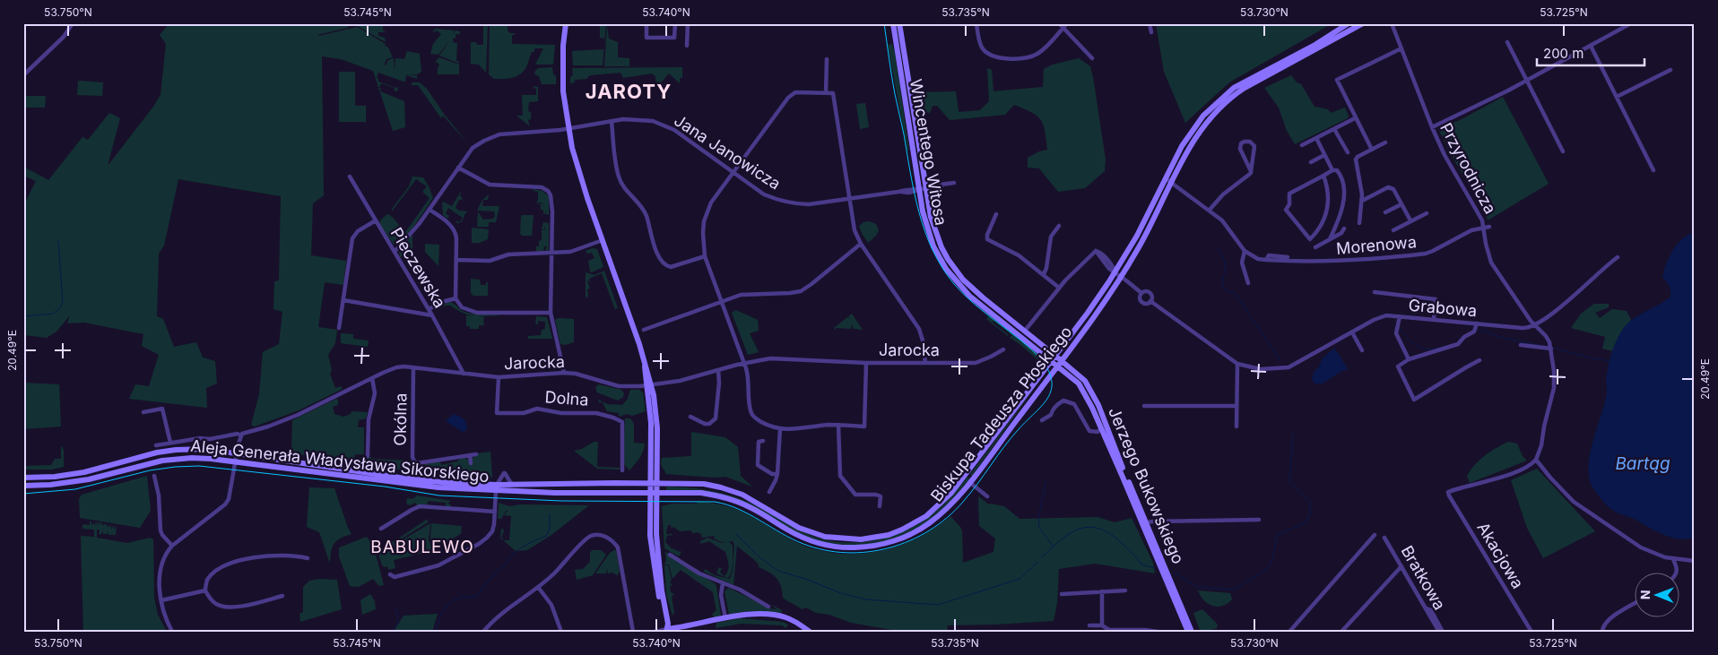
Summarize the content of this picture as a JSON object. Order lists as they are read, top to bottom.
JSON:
{
  "streets": {
    "main road": [
      "Wincentego Witosa",
      "Biskupa Tadeusza Płoskiego",
      "Aleja Generała Władysława Sikorskiego",
      "Jerzego Bukowskiego"
    ],
    "street": [
      "Jana Janowicza",
      "Przyrodnicza",
      "Morenowa",
      "Pieczewska",
      "Grabowa",
      "Jarocka",
      "Dolna",
      "Okólna",
      "Akacjowa",
      "Bratkowa"
    ]
  },
  "crossings": [
    ["Jana Janowicza", "Wincentego Witosa"],
    ["Jana Janowicza", "Pieczewska"],
    ["Wincentego Witosa", "Biskupa Tadeusza Płoskiego"],
    ["Wincentego Witosa", "Jerzego Bukowskiego"],
    ["Przyrodnicza", "Morenowa"],
    ["Przyrodnicza", "Grabowa"],
    ["Przyrodnicza", "Akacjowa"],
    ["Pieczewska", "Jarocka"],
    ["Jarocka", "Dolna"],
    ["Jarocka", "Okólna"],
    ["Biskupa Tadeusza Płoskiego", "Aleja Generała Władysława Sikorskiego"],
    ["Biskupa Tadeusza Płoskiego", "Jerzego Bukowskiego"]
  ],
  "districts": ["JAROTY", "BABULEWO"],
  "water": ["Bartąg"],
  "scale_bar": "200 m",
  "north": "left",
  "coordinates": [
    "53.750°N",
    "53.745°N",
    "53.740°N",
    "53.735°N",
    "53.730°N",
    "53.725°N",
    "20.49°E"
  ]
}
